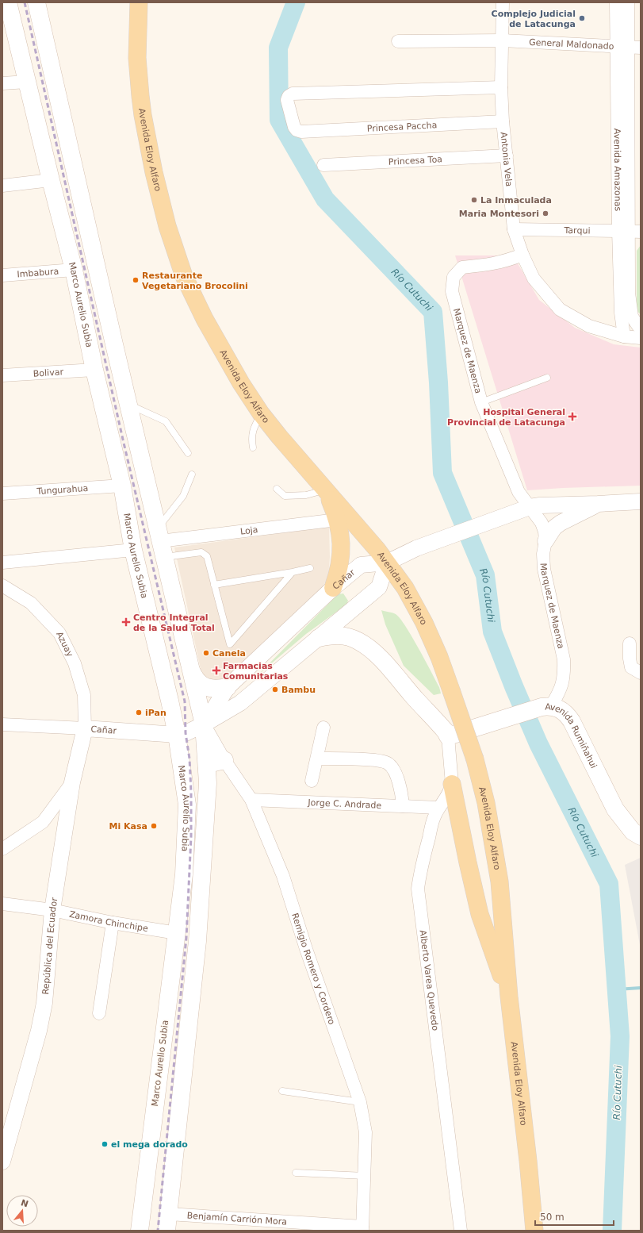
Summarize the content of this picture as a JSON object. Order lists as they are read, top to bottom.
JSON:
{
  "streets": {
    "main road": ["Avenida Eloy Alfaro", "Marco Aurelio Subia", "Avenida Rumiñahui"],
    "street": [
      "General Maldonado",
      "Princesa Paccha",
      "Antonia Vela",
      "Princesa Toa",
      "Avenida Amazonas",
      "Tarqui",
      "Imbabura",
      "Marquez de Maenza",
      "Bolivar",
      "Tungurahua",
      "Loja",
      "Cañar",
      "Azuay",
      "Jorge C. Andrade",
      "Zamora Chinchipe",
      "República del Ecuador",
      "Remigio Romero y Cordero",
      "Alberto Varea Quevedo",
      "Benjamín Carrión Mora"
    ]
  },
  "crossings": [
    ["General Maldonado", "Antonia Vela"],
    ["General Maldonado", "Avenida Amazonas"],
    ["Princesa Paccha", "Antonia Vela"],
    ["Avenida Eloy Alfaro", "Cañar"],
    ["Antonia Vela", "Princesa Toa"],
    ["Antonia Vela", "Avenida Amazonas"],
    ["Antonia Vela", "Tarqui"],
    ["Antonia Vela", "Marquez de Maenza"],
    ["Avenida Amazonas", "Tarqui"],
    ["Imbabura", "Marco Aurelio Subia"],
    ["Marco Aurelio Subia", "Bolivar"],
    ["Marco Aurelio Subia", "Tungurahua"],
    ["Marco Aurelio Subia", "Cañar"],
    ["Marco Aurelio Subia", "Zamora Chinchipe"],
    ["Marquez de Maenza", "Avenida Rumiñahui"],
    ["Cañar", "Azuay"],
    ["Cañar", "República del Ecuador"],
    ["Cañar", "Remigio Romero y Cordero"],
    ["Azuay", "República del Ecuador"],
    ["Avenida Rumiñahui", "Alberto Varea Quevedo"],
    ["Jorge C. Andrade", "Remigio Romero y Cordero"],
    ["Jorge C. Andrade", "Alberto Varea Quevedo"],
    ["Zamora Chinchipe", "República del Ecuador"],
    ["Remigio Romero y Cordero", "Benjamín Carrión Mora"]
  ],
  "water": ["Río Cutuchi"],
  "places": {
    "other": [
      "Complejo Judicial de Latacunga",
      "La Inmaculada",
      "Maria Montesori",
      "Restaurante Vegetariano Brocolini",
      "Canela",
      "Bambu",
      "iPan",
      "Mi Kasa",
      "el mega dorado"
    ],
    "health": ["Hospital General Provincial de Latacunga", "Centro Integral de la Salud Total", "Farmacias Comunitarias"]
  },
  "scale_bar": "50 m",
  "north": "top"
}
